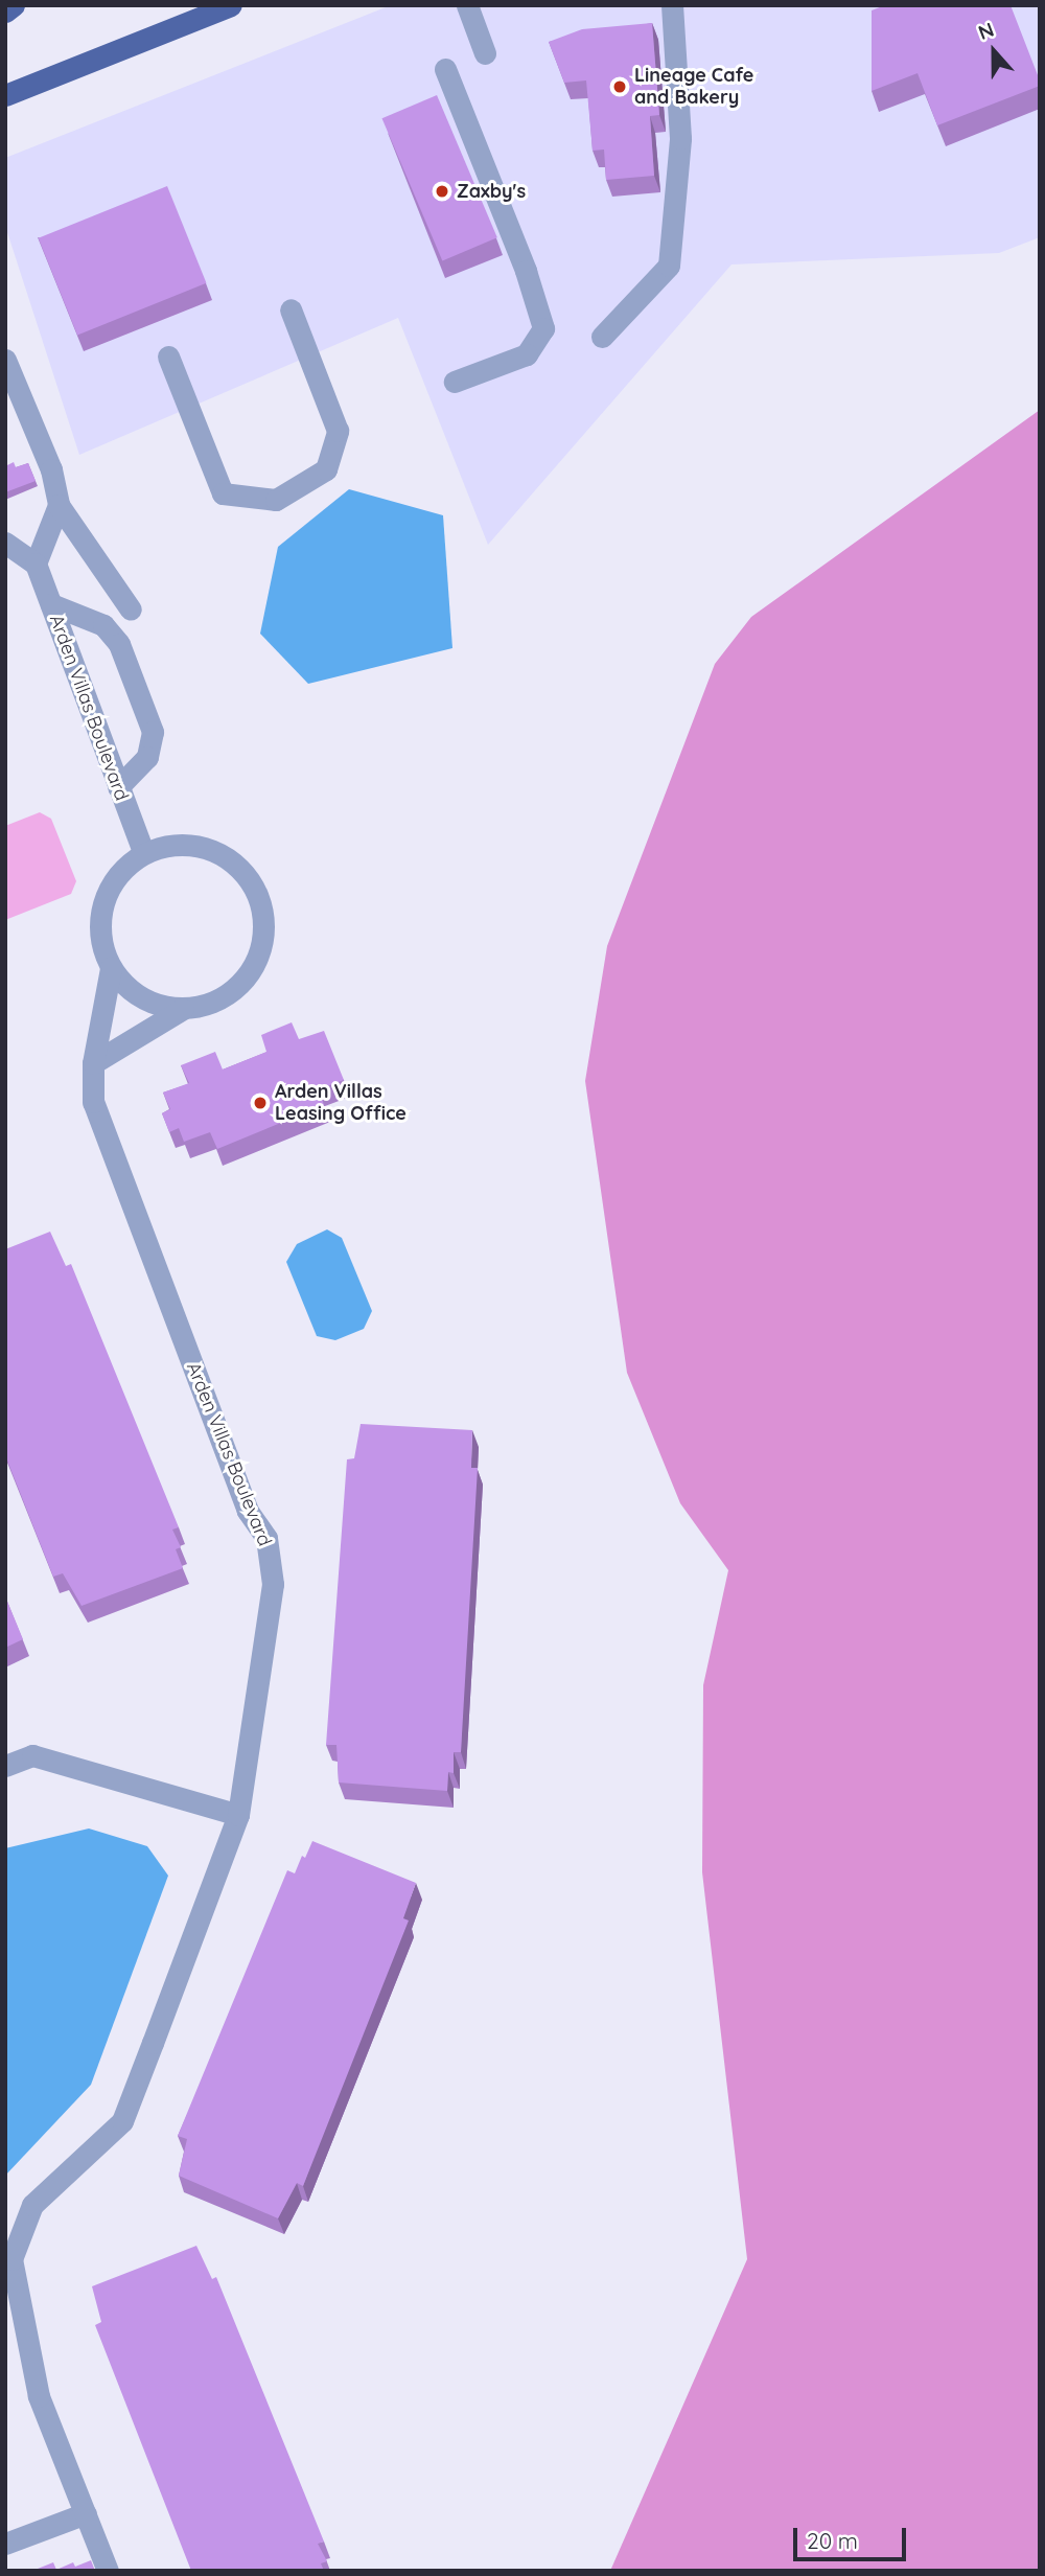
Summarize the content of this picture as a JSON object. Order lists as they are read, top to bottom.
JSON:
{
  "streets": {
    "lane": ["Arden Villas Boulevard"]
  },
  "places": ["Lineage Cafe and Bakery", "Zaxby's", "Arden Villas Leasing Office"],
  "scale_bar": "20 m",
  "north": "top"
}
